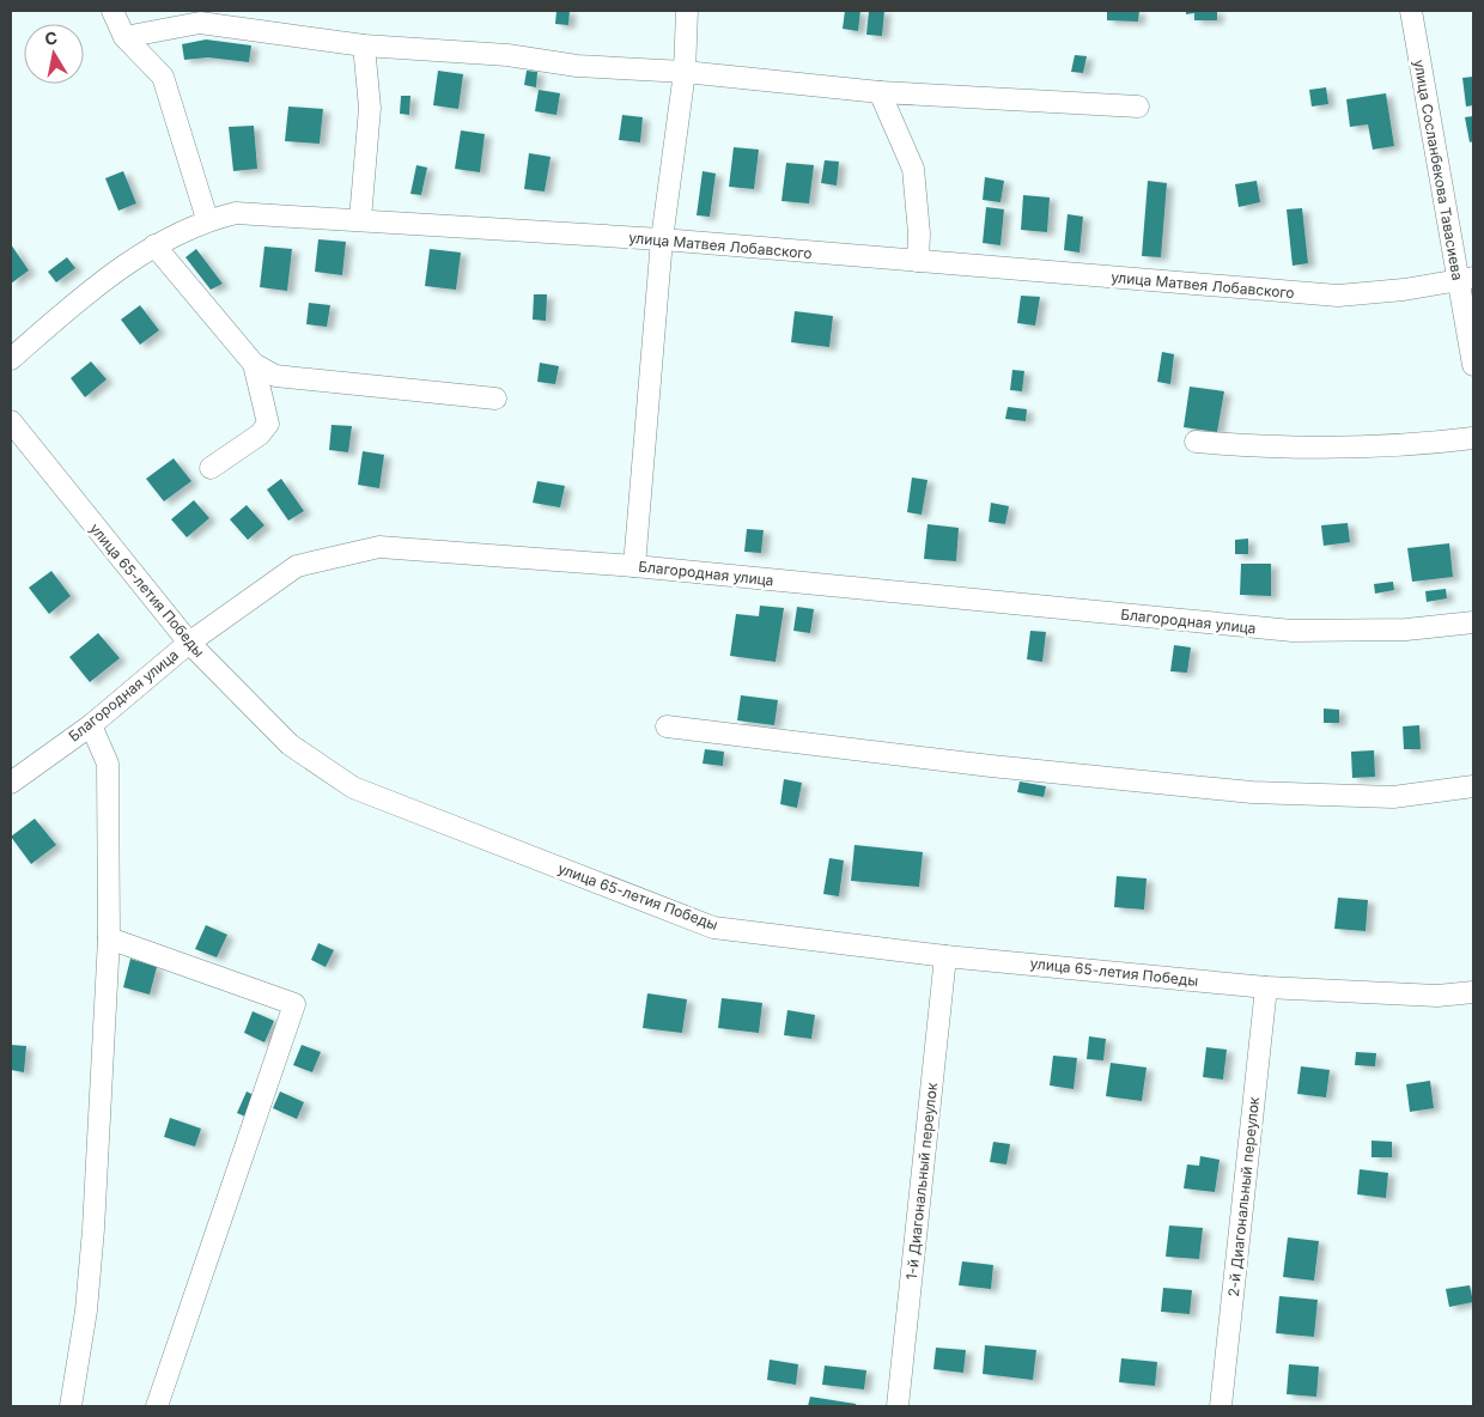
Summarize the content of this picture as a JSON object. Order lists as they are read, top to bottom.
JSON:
{
  "streets": {
    "street": [
      "улица Сосланбекова Тавасиева",
      "улица Матвея Лобавского",
      "Благородная улица",
      "улица 65-летия Победы",
      "1-й Диагональный переулок",
      "2-й Диагональный переулок"
    ]
  },
  "crossings": [
    ["улица Сосланбекова Тавасиева", "улица Матвея Лобавского"],
    ["Благородная улица", "улица 65-летия Победы"],
    ["улица 65-летия Победы", "1-й Диагональный переулок"],
    ["улица 65-летия Победы", "2-й Диагональный переулок"]
  ],
  "north": "top"
}
